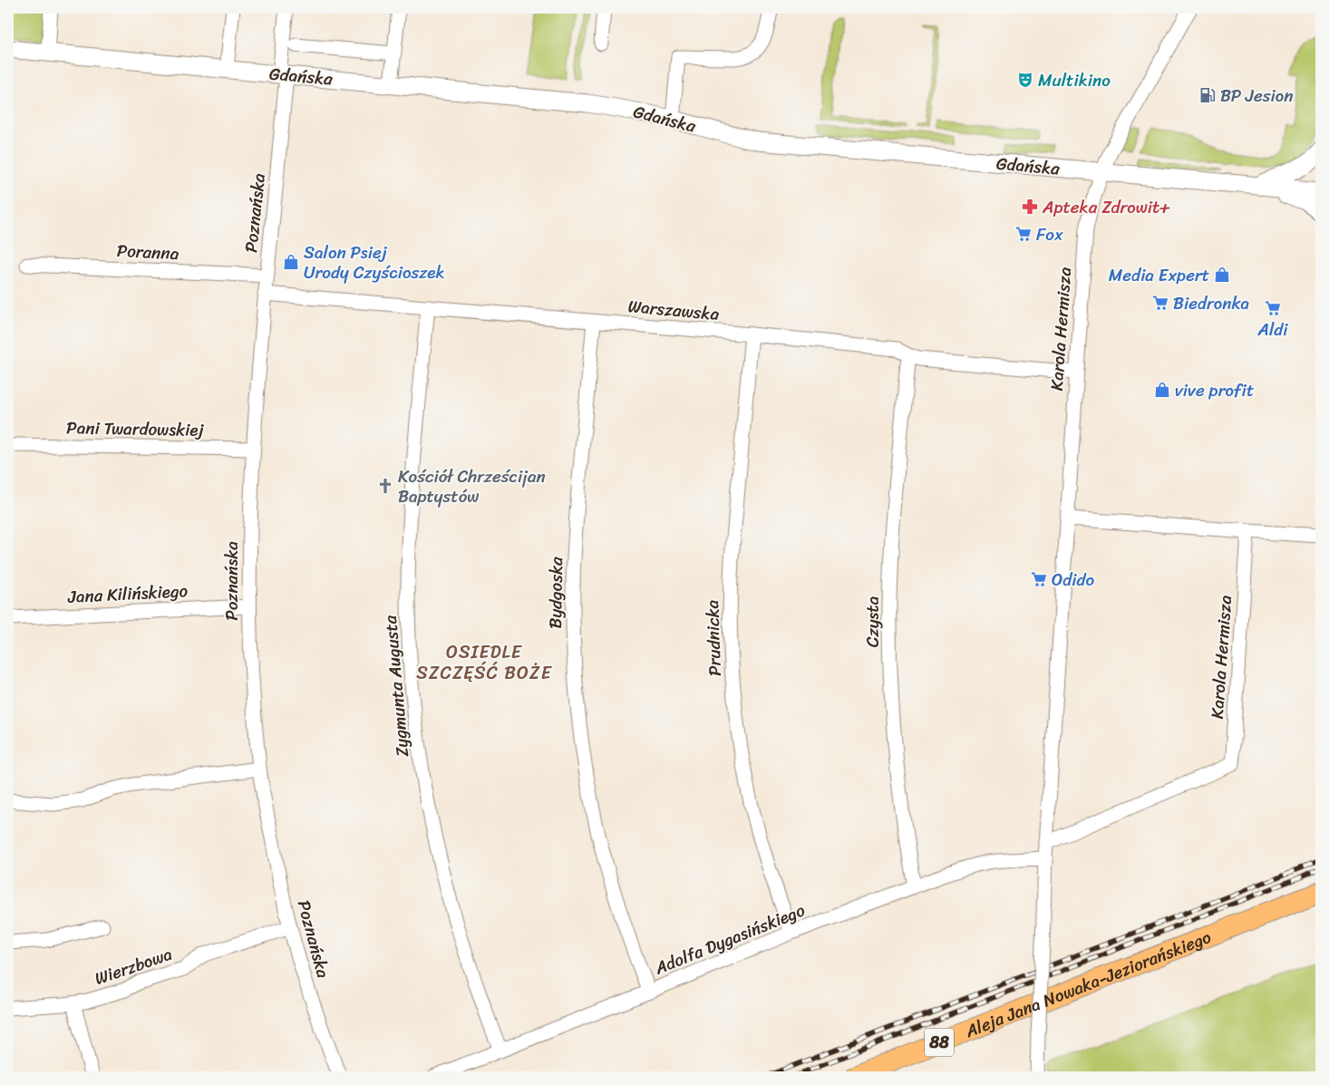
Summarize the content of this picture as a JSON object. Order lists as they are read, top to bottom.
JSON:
{
  "streets": {
    "main road": ["Aleja Jana Nowaka-Jeziorańskiego", "88"],
    "street": [
      "Gdańska",
      "Poznańska",
      "Poranna",
      "Warszawska",
      "Karola Hermisza",
      "Pani Twardowskiej",
      "Bydgoska",
      "Jana Kilińskiego",
      "Czysta",
      "Prudnicka",
      "Zygmunta Augusta",
      "Adolfa Dygasińskiego",
      "Wierzbowa"
    ]
  },
  "crossings": [
    ["Gdańska", "Poznańska"],
    ["Gdańska", "Karola Hermisza"],
    ["Poznańska", "Poranna"],
    ["Poznańska", "Warszawska"],
    ["Poznańska", "Pani Twardowskiej"],
    ["Poznańska", "Jana Kilińskiego"],
    ["Poznańska", "Wierzbowa"],
    ["Warszawska", "Karola Hermisza"],
    ["Warszawska", "Bydgoska"],
    ["Warszawska", "Czysta"],
    ["Warszawska", "Prudnicka"],
    ["Warszawska", "Zygmunta Augusta"],
    ["Karola Hermisza", "Adolfa Dygasińskiego"],
    ["Bydgoska", "Adolfa Dygasińskiego"],
    ["Czysta", "Adolfa Dygasińskiego"],
    ["Prudnicka", "Adolfa Dygasińskiego"],
    ["Zygmunta Augusta", "Adolfa Dygasińskiego"]
  ],
  "districts": ["OSIEDLE SZCZĘŚĆ BOŻE"],
  "places": {
    "theatre": ["Multikino"],
    "fuel station": ["BP Jesion"],
    "pharmacy": ["Apteka Zdrowit+"],
    "supermarket": [
      "Fox",
      "Biedronka",
      "Aldi",
      "Odido"
    ],
    "shop": ["Salon Psiej Urody Czyścioszek", "Media Expert", "vive profit"],
    "church": ["Kościół Chrześcijan Baptystów"]
  }
}
